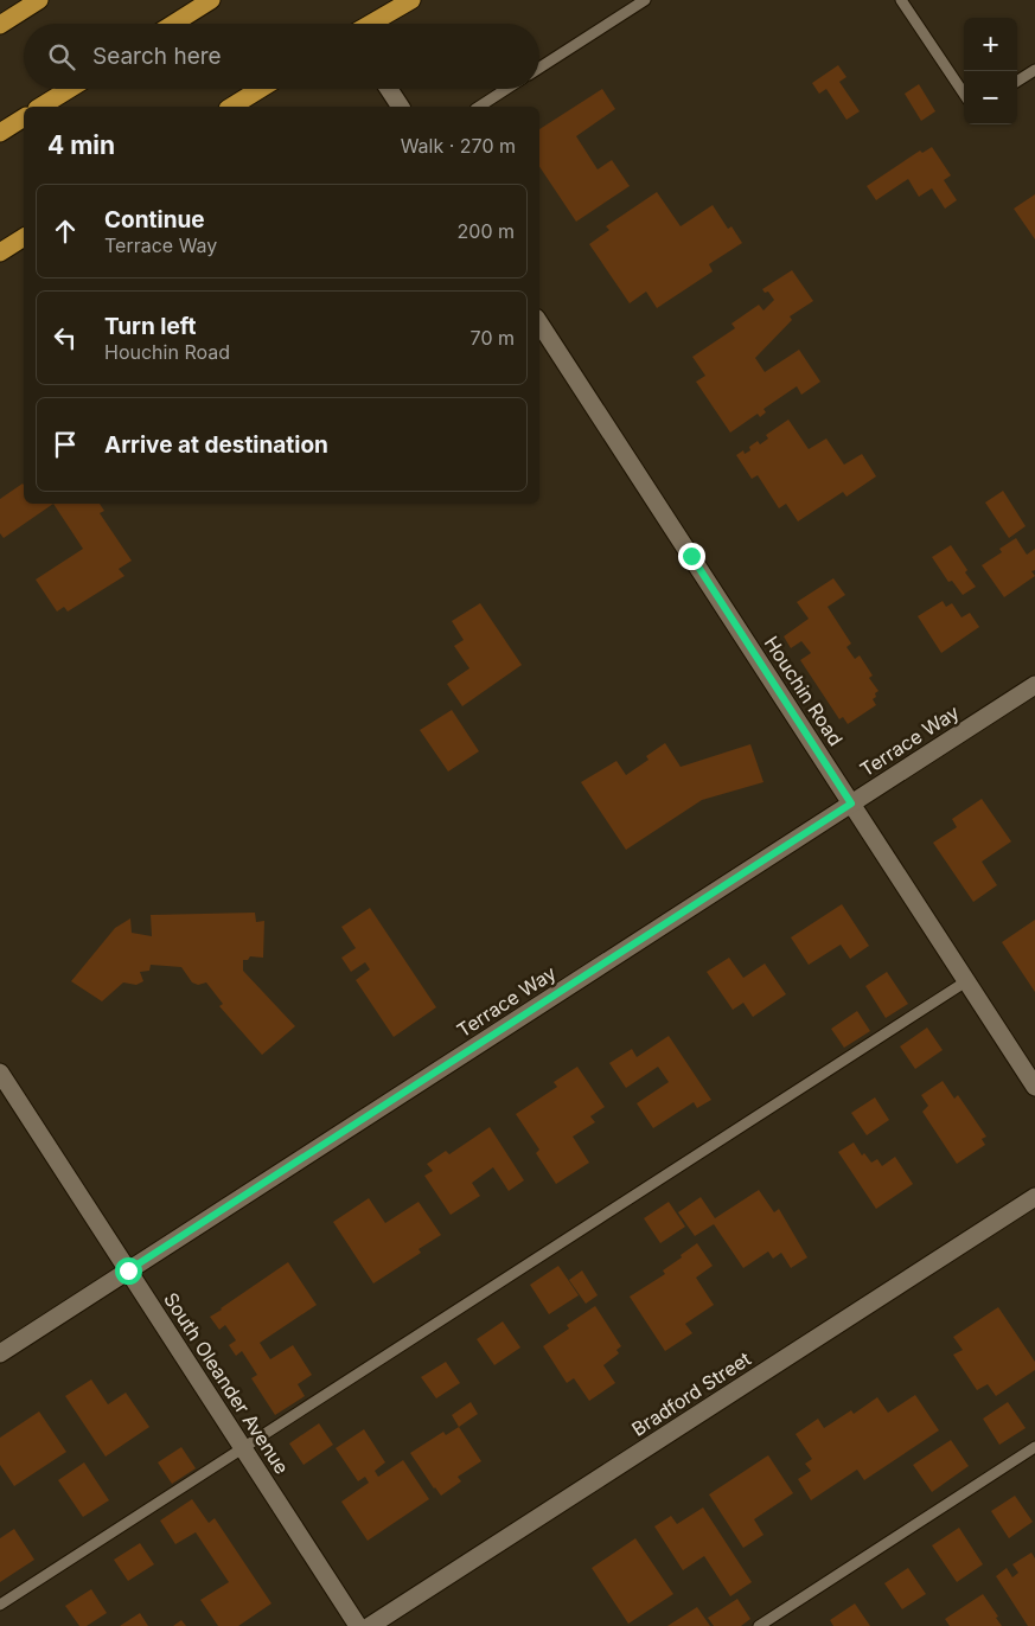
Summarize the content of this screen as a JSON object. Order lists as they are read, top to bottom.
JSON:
{
  "streets": {
    "street": [
      "Houchin Road",
      "Terrace Way",
      "South Oleander Avenue",
      "Bradford Street"
    ]
  },
  "crossings": [
    ["Houchin Road", "Terrace Way"],
    ["Terrace Way", "South Oleander Avenue"]
  ],
  "page": {
    "map_buttons": ["+", "−"],
    "search": "Search here",
    "heading": ["4 min", "Walk · 270 m"],
    "list": [
      ["Continue", "Terrace Way", "200 m"],
      ["Turn left", "Houchin Road", "70 m"],
      "Arrive at destination"
    ]
  }
}
